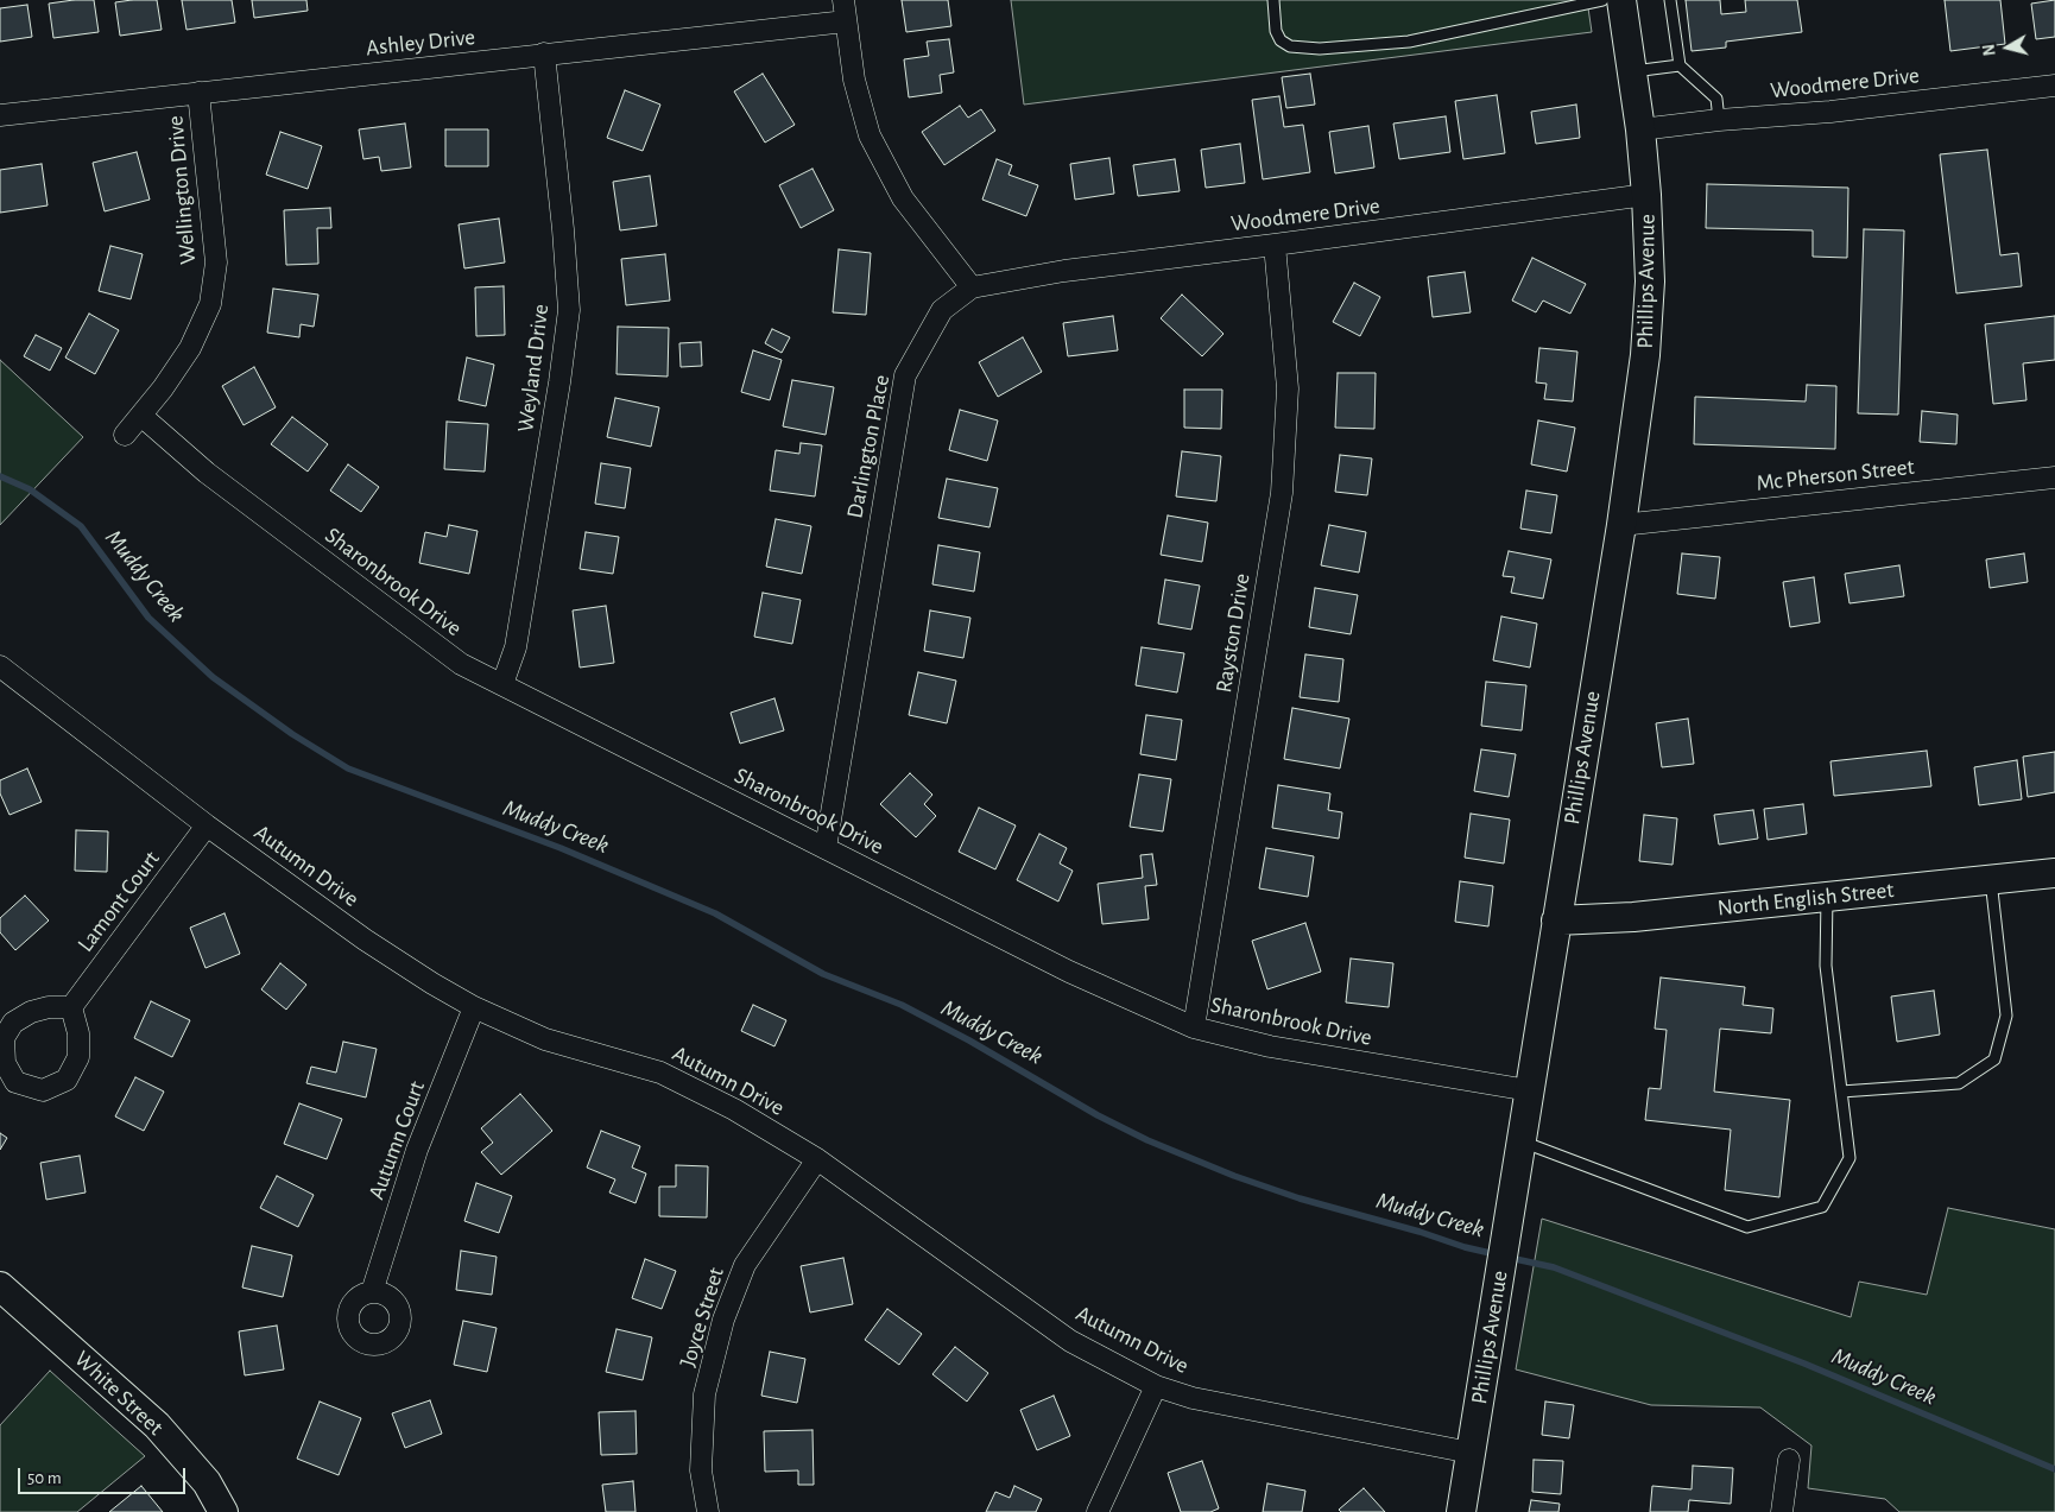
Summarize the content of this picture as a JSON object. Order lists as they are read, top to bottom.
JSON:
{
  "streets": {
    "street": [
      "Ashley Drive",
      "Woodmere Drive",
      "Wellington Drive",
      "Phillips Avenue",
      "Weyland Drive",
      "Darlington Place",
      "Mc Pherson Street",
      "Sharonbrook Drive",
      "Rayston Drive",
      "Autumn Drive",
      "North English Street",
      "Lamont Court",
      "Autumn Court",
      "Joyce Street",
      "White Street"
    ]
  },
  "crossings": [
    ["Ashley Drive", "Wellington Drive"],
    ["Ashley Drive", "Weyland Drive"],
    ["Woodmere Drive", "Phillips Avenue"],
    ["Woodmere Drive", "Darlington Place"],
    ["Woodmere Drive", "Rayston Drive"],
    ["Wellington Drive", "Sharonbrook Drive"],
    ["Phillips Avenue", "Mc Pherson Street"],
    ["Phillips Avenue", "Sharonbrook Drive"],
    ["Phillips Avenue", "Autumn Drive"],
    ["Phillips Avenue", "North English Street"],
    ["Weyland Drive", "Sharonbrook Drive"],
    ["Darlington Place", "Sharonbrook Drive"],
    ["Sharonbrook Drive", "Rayston Drive"],
    ["Autumn Drive", "Lamont Court"],
    ["Autumn Drive", "Autumn Court"],
    ["Autumn Drive", "Joyce Street"]
  ],
  "water": ["Muddy Creek"],
  "scale_bar": "50 m",
  "north": "left"
}
